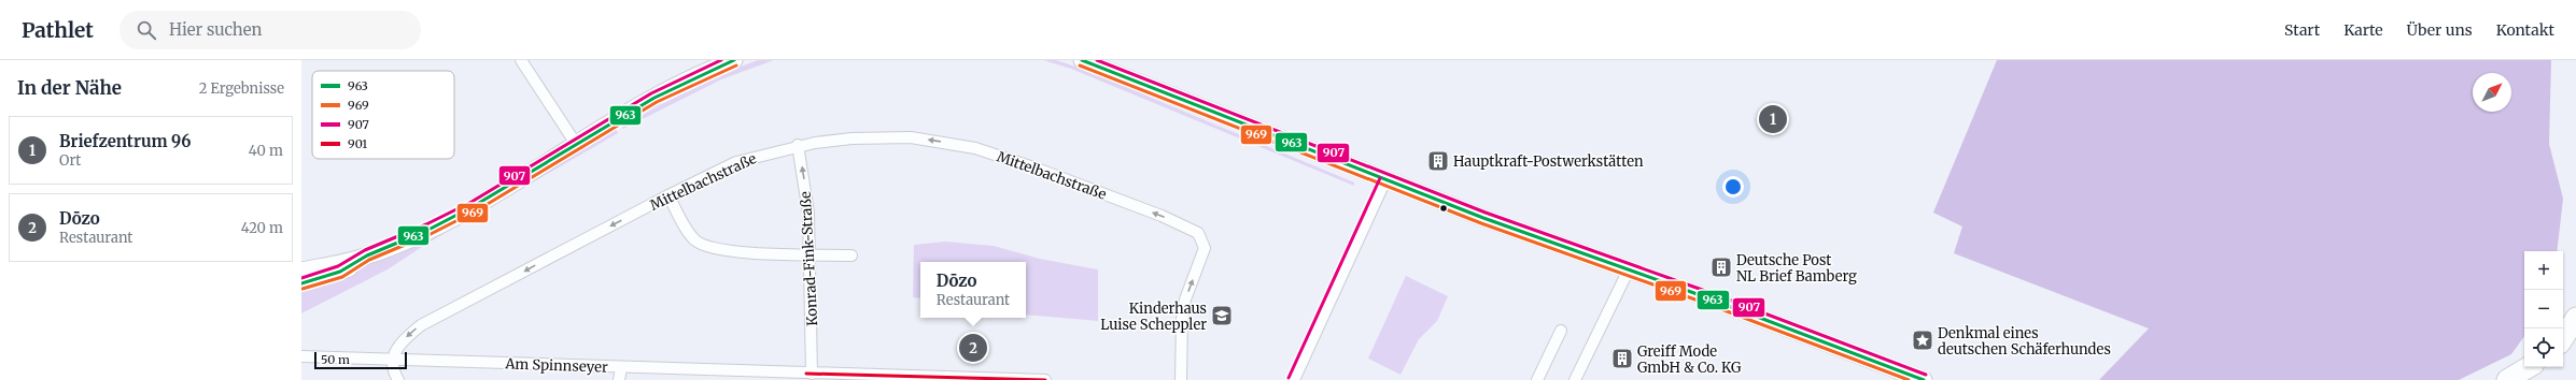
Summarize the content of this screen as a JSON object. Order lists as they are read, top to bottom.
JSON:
{
  "streets": {
    "street": ["Mittelbachstraße", "Konrad-Fink-Straße", "Am Spinnseyer"]
  },
  "crossings": [
    ["Mittelbachstraße", "Konrad-Fink-Straße"],
    ["Mittelbachstraße", "Am Spinnseyer"],
    ["Konrad-Fink-Straße", "Am Spinnseyer"]
  ],
  "one_way": ["Konrad-Fink-Straße"],
  "places": {
    "building": ["Hauptkraft-Postwerkstätten", "Deutsche Post NL Brief Bamberg", "Greiff Mode GmbH & Co. KG"],
    "school or university": ["Kinderhaus Luise Scheppler"],
    "place": ["Denkmal eines deutschen Schäferhundes"]
  },
  "lines": [
    "transit line 963",
    "transit line 907",
    "transit line 969",
    "transit line 901"
  ],
  "legend": [
    "963",
    "969",
    "907",
    "901"
  ],
  "scale_bar": "50 m",
  "north": "top right",
  "page": {
    "header": "Pathlet",
    "search": "Hier suchen",
    "nav": [
      "Start",
      "Karte",
      "Über uns",
      "Kontakt"
    ],
    "heading": ["In der Nähe", "2 Ergebnisse"],
    "pins": ["1", "2"],
    "list": [
      {
        "mark": "1",
        "name": "Briefzentrum 96",
        "note": "Ort",
        "value": "40 m"
      },
      {
        "mark": "2",
        "name": "Dōzo",
        "note": "Restaurant",
        "value": "420 m"
      }
    ],
    "map_buttons": ["+", "−"],
    "popup": ["Dōzo", "Restaurant"],
    "scale": "50 m"
  }
}
